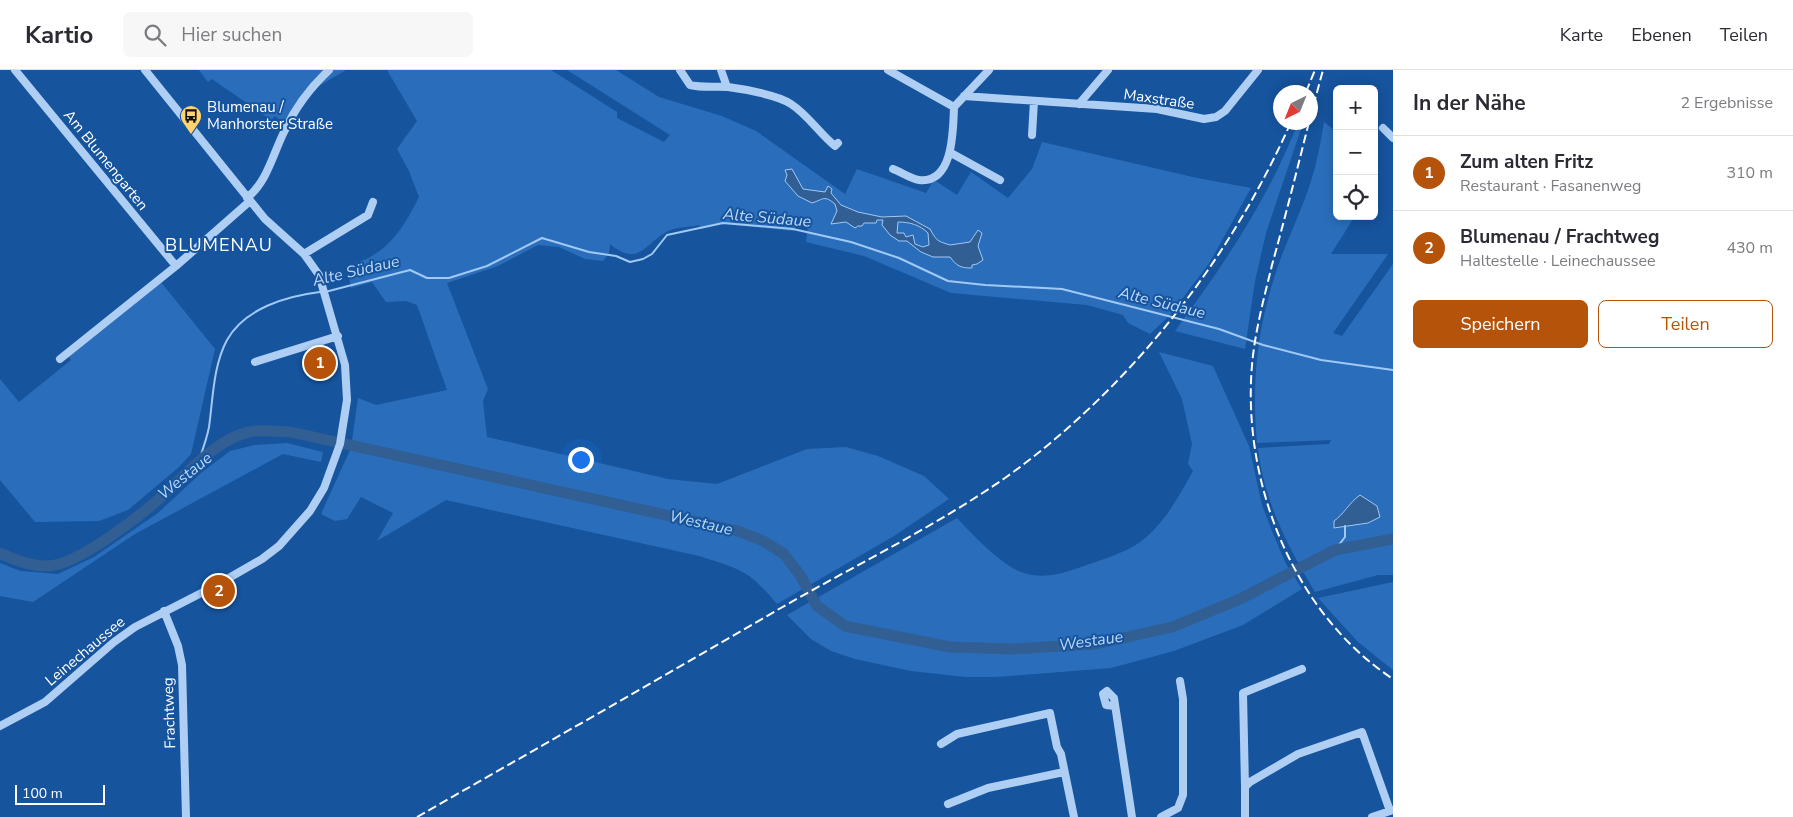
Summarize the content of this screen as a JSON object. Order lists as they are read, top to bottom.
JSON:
{
  "streets": {
    "street": [
      "Maxstraße",
      "Am Blumengarten",
      "Leinechaussee",
      "Frachtweg"
    ]
  },
  "crossings": [
    ["Leinechaussee", "Frachtweg"]
  ],
  "districts": ["BLUMENAU"],
  "water": ["Alte Südaue", "Westaue"],
  "places": {
    "bus stop": ["Blumenau / Manhorster Straße"]
  },
  "scale_bar": "100 m",
  "north": "bottom left",
  "page": {
    "header": "Kartio",
    "search": "Hier suchen",
    "nav": ["Karte", "Ebenen", "Teilen"],
    "heading": ["In der Nähe", "2 Ergebnisse"],
    "map_buttons": ["+", "−"],
    "list": [
      {
        "mark": "1",
        "name": "Zum alten Fritz",
        "note": "Restaurant · Fasanenweg",
        "value": "310 m"
      },
      {
        "mark": "2",
        "name": "Blumenau / Frachtweg",
        "note": "Haltestelle · Leinechaussee",
        "value": "430 m"
      }
    ],
    "buttons": ["Speichern", "Teilen"],
    "pins": ["1", "2"],
    "scale": "100 m"
  }
}
